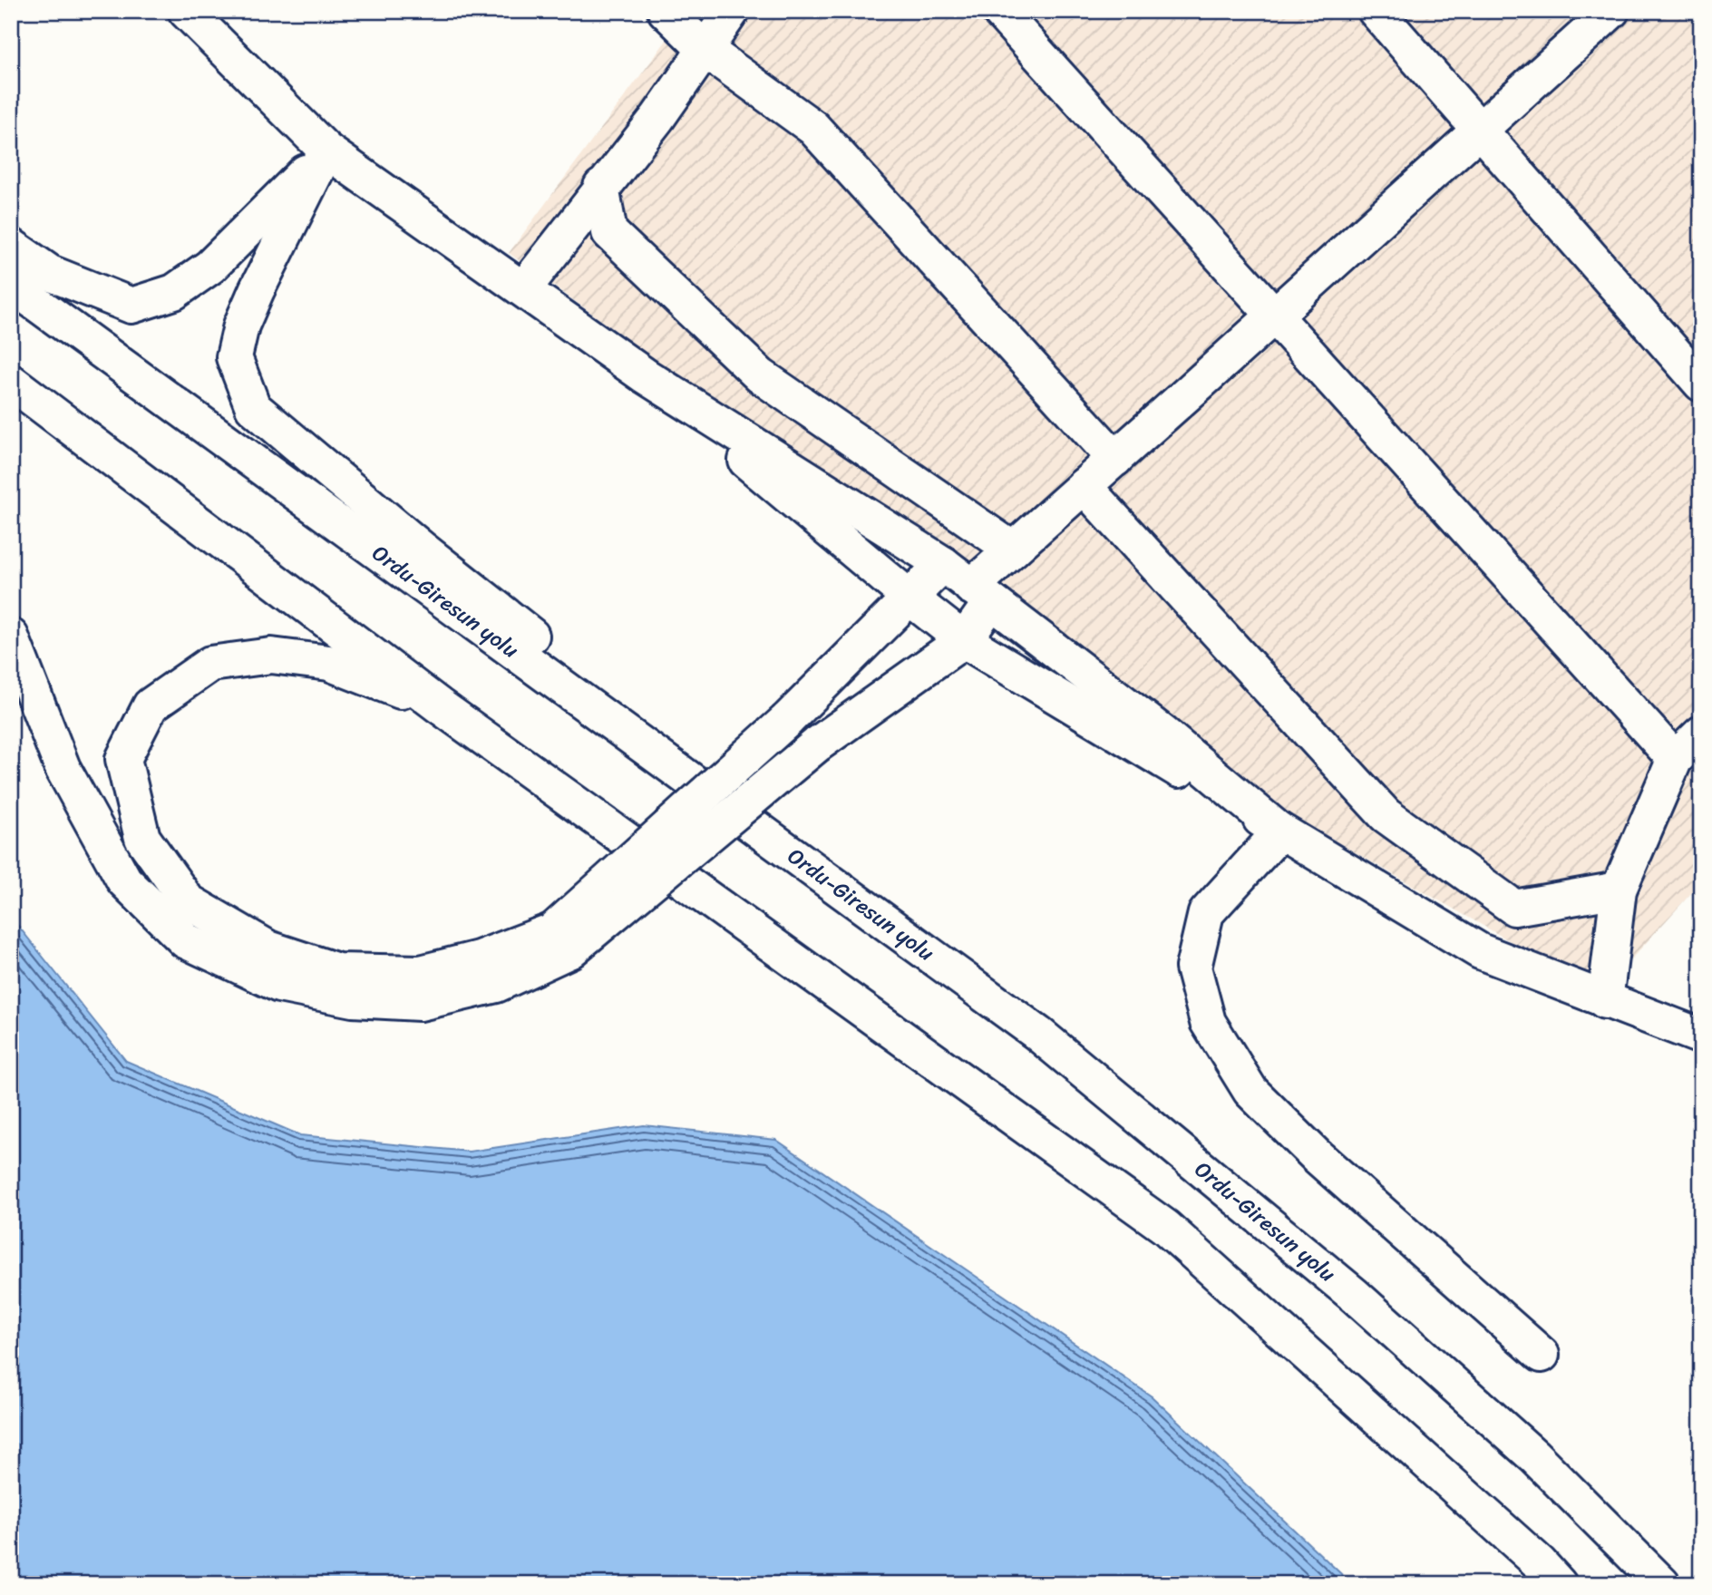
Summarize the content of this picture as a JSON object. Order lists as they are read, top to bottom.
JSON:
{
  "streets": {
    "main road": ["Ordu-Giresun yolu"]
  }
}
